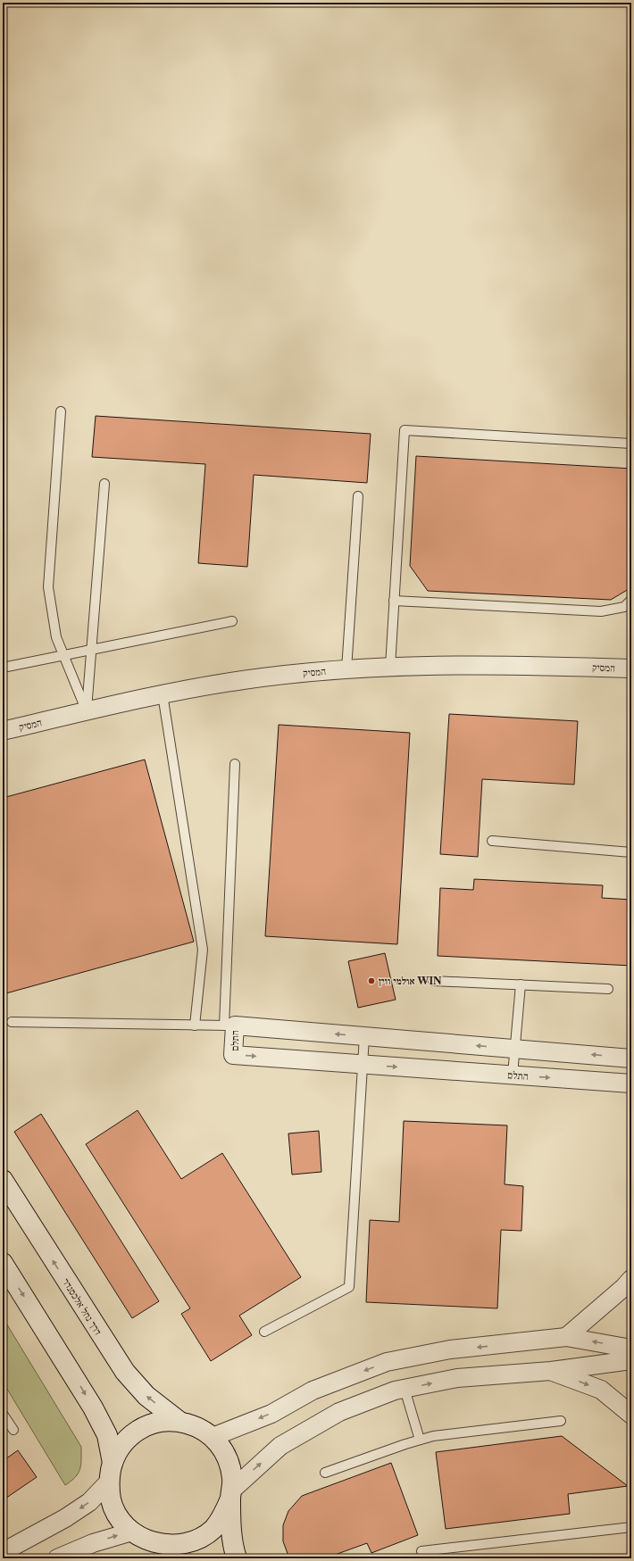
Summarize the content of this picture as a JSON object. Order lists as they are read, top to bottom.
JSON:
{
  "streets": {
    "street": ["המסיק", "התלם", "דרך נחל אלכסנדר"]
  },
  "places": ["אולמי ווין WIN"]
}
